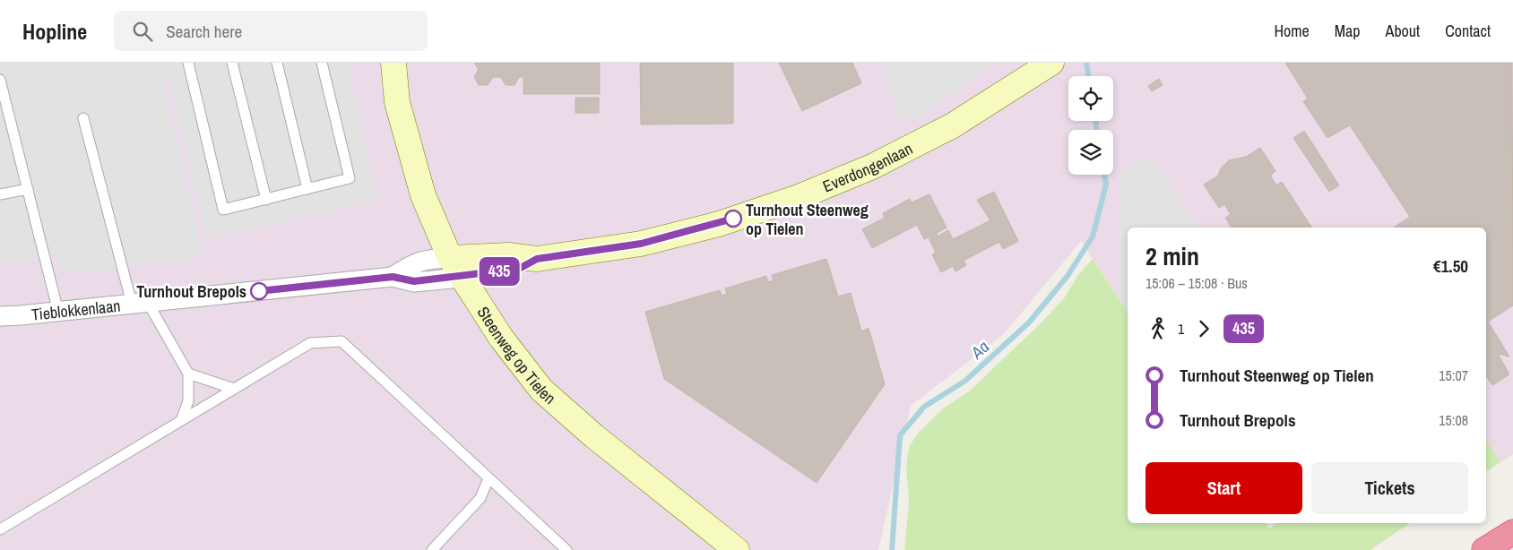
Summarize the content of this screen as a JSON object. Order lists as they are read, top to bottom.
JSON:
{
  "streets": {
    "street": ["Everdongenlaan", "Tieblokkenlaan", "Steenweg op Tielen"]
  },
  "crossings": [
    ["Everdongenlaan", "Tieblokkenlaan"],
    ["Everdongenlaan", "Steenweg op Tielen"],
    ["Tieblokkenlaan", "Steenweg op Tielen"]
  ],
  "water": ["Aa"],
  "places": ["Turnhout Steenweg op Tielen", "Turnhout Brepols"],
  "lines": ["bus line 435"],
  "page": {
    "header": "Hopline",
    "search": "Search here",
    "nav": [
      "Home",
      "Map",
      "About",
      "Contact"
    ],
    "on_map": "435",
    "heading": ["2 min", "15:06 – 15:08 · Bus", "€1.50"],
    "legs": ["1", "435"],
    "list": [
      {
        "name": "Turnhout Steenweg op Tielen",
        "value": "15:07"
      },
      {
        "name": "Turnhout Brepols",
        "value": "15:08"
      }
    ],
    "buttons": ["Start", "Tickets"]
  }
}
